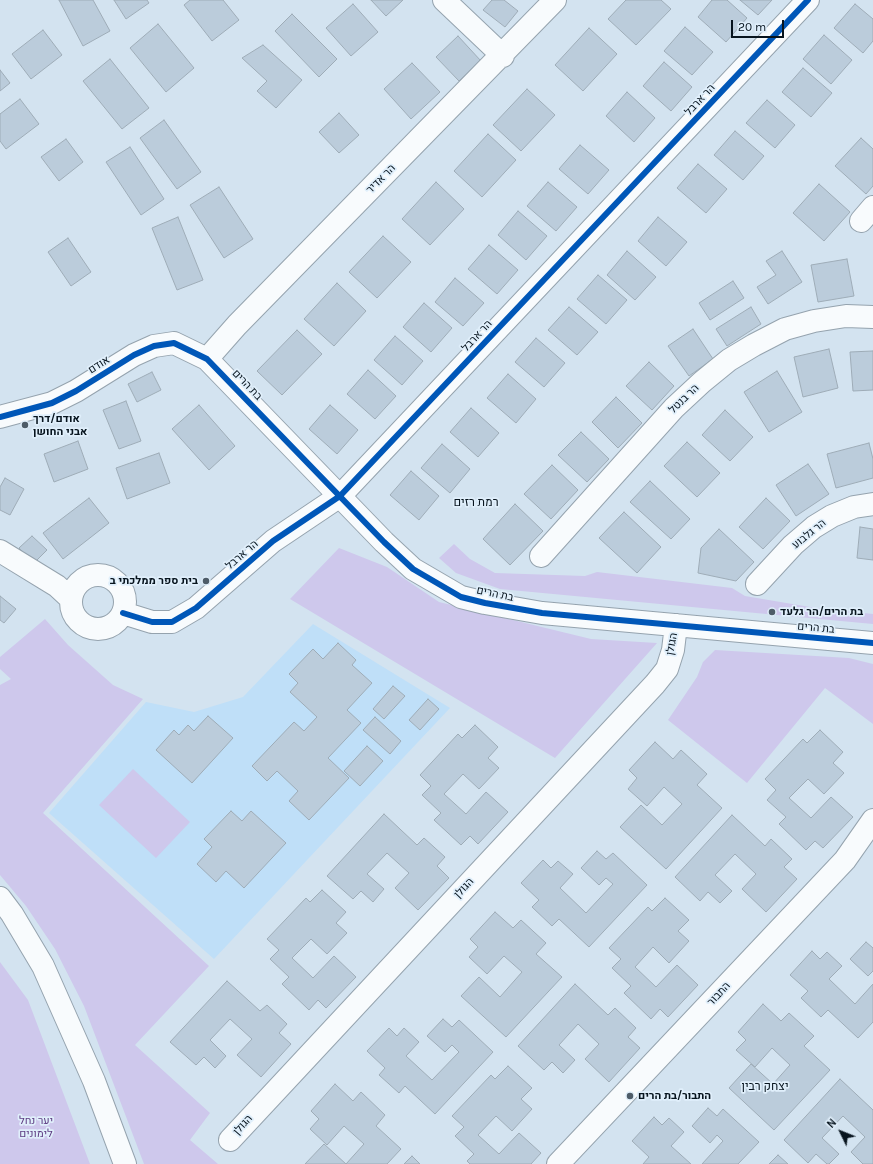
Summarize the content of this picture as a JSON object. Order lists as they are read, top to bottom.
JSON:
{
  "streets": {
    "street": [
      "הר ארבל",
      "הר אדיר",
      "אודם",
      "בת הרים",
      "הר בנטל",
      "הר גלבוע",
      "הגולן",
      "התבור"
    ]
  },
  "crossings": [
    ["הר ארבל", "בת הרים"],
    ["הר אדיר", "אודם"],
    ["הר אדיר", "בת הרים"],
    ["אודם", "בת הרים"],
    ["בת הרים", "הגולן"]
  ],
  "districts": ["רמת רזים", "יצחק רבין"],
  "parks": ["יער נחל לימונים"],
  "places": [
    "אודם/דרך אבני החושן",
    "בית ספר ממלכתי ב",
    "בת הרים/הר גלעד",
    "התבור/בת הרים"
  ],
  "scale_bar": "20 m",
  "north": "top left"
}
